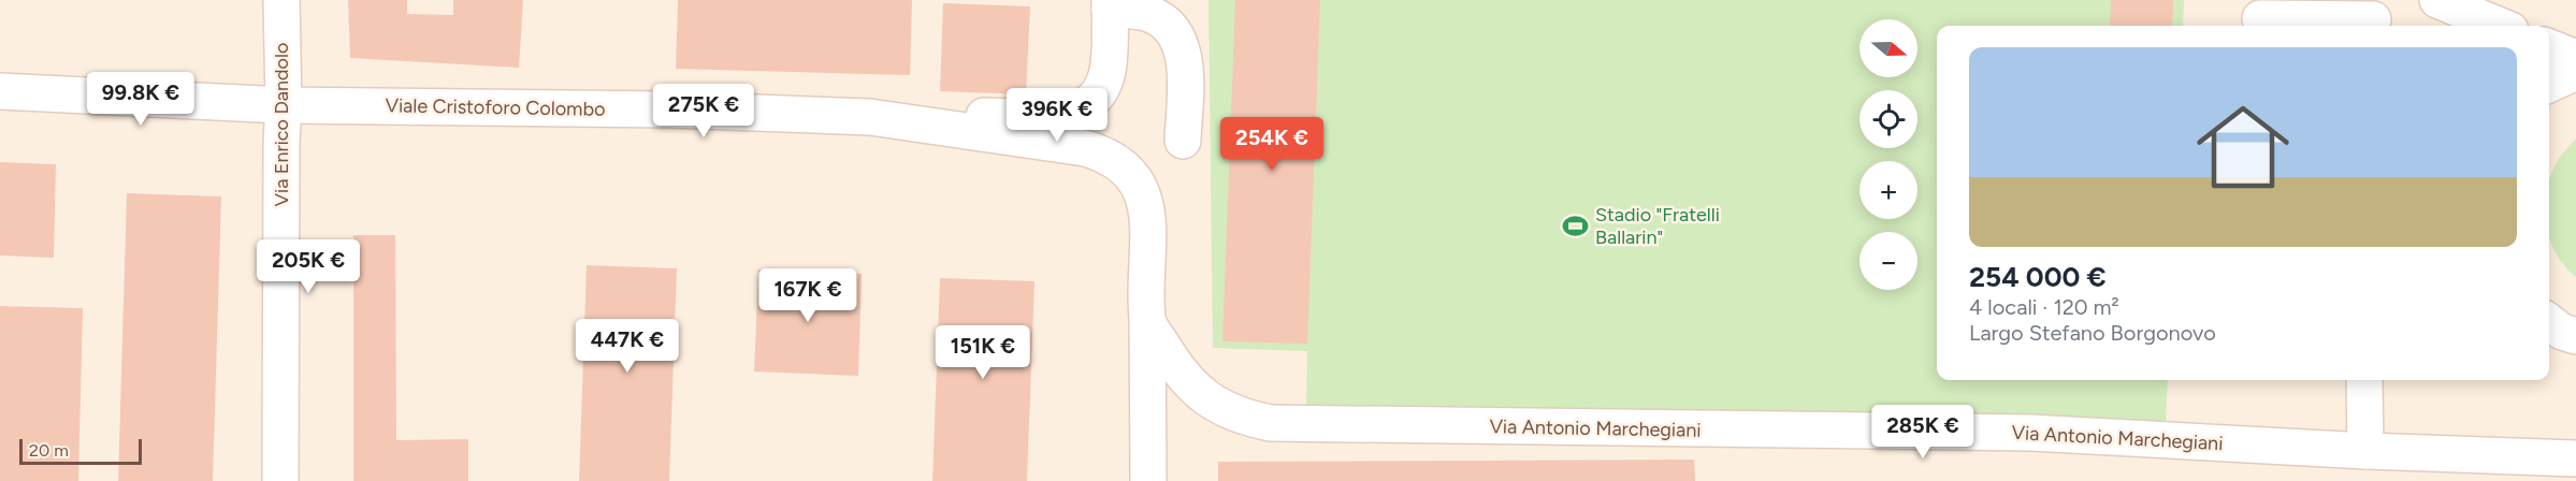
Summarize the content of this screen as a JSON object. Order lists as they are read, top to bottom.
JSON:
{
  "streets": {
    "street": ["Viale Cristoforo Colombo", "Via Enrico Dandolo", "Via Antonio Marchegiani"]
  },
  "crossings": [
    ["Viale Cristoforo Colombo", "Via Enrico Dandolo"],
    ["Viale Cristoforo Colombo", "Via Antonio Marchegiani"]
  ],
  "places": {
    "sports": ["Stadio \"Fratelli Ballarin\""]
  },
  "scale_bar": "20 m",
  "north": "right",
  "page": {
    "map_buttons": ["+", "−"],
    "list": [
      {
        "name": "254 000 €",
        "note": "4 locali · 120 m² · Largo Stefano Borgonovo"
      }
    ],
    "price": [
      "99.8K €",
      "275K €",
      "396K €",
      "254K €",
      "205K €",
      "167K €",
      "447K €",
      "151K €",
      "285K €"
    ],
    "scale": "20 m"
  }
}
